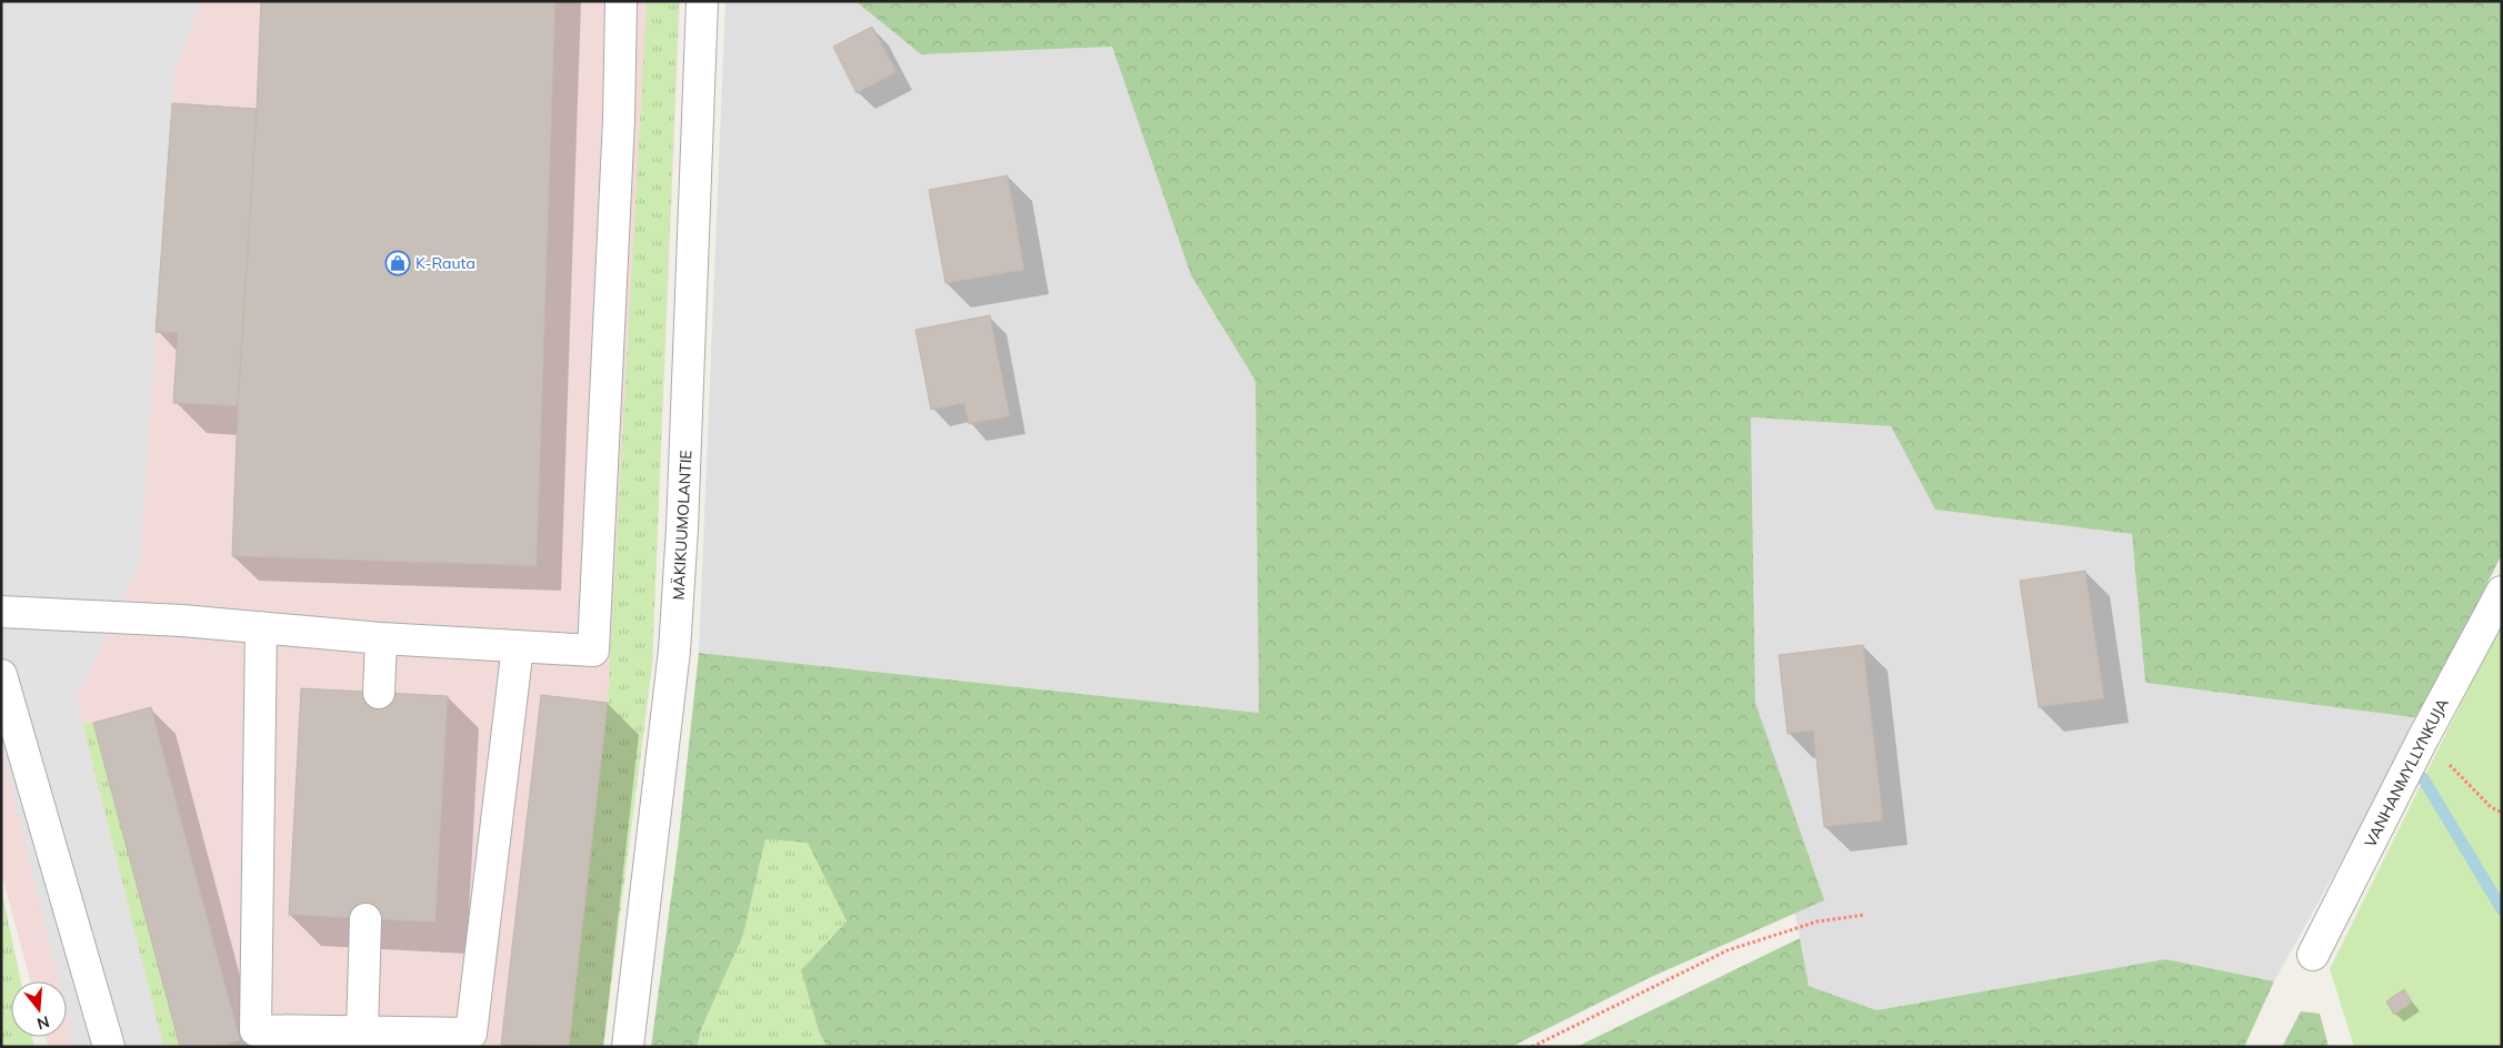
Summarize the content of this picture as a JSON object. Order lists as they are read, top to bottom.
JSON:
{
  "streets": {
    "street": ["MÄKIKUUMOLANTIE", "VANHANMYLLYNKUJA"]
  },
  "places": {
    "shop": ["K-Rauta"]
  },
  "north": "bottom"
}
